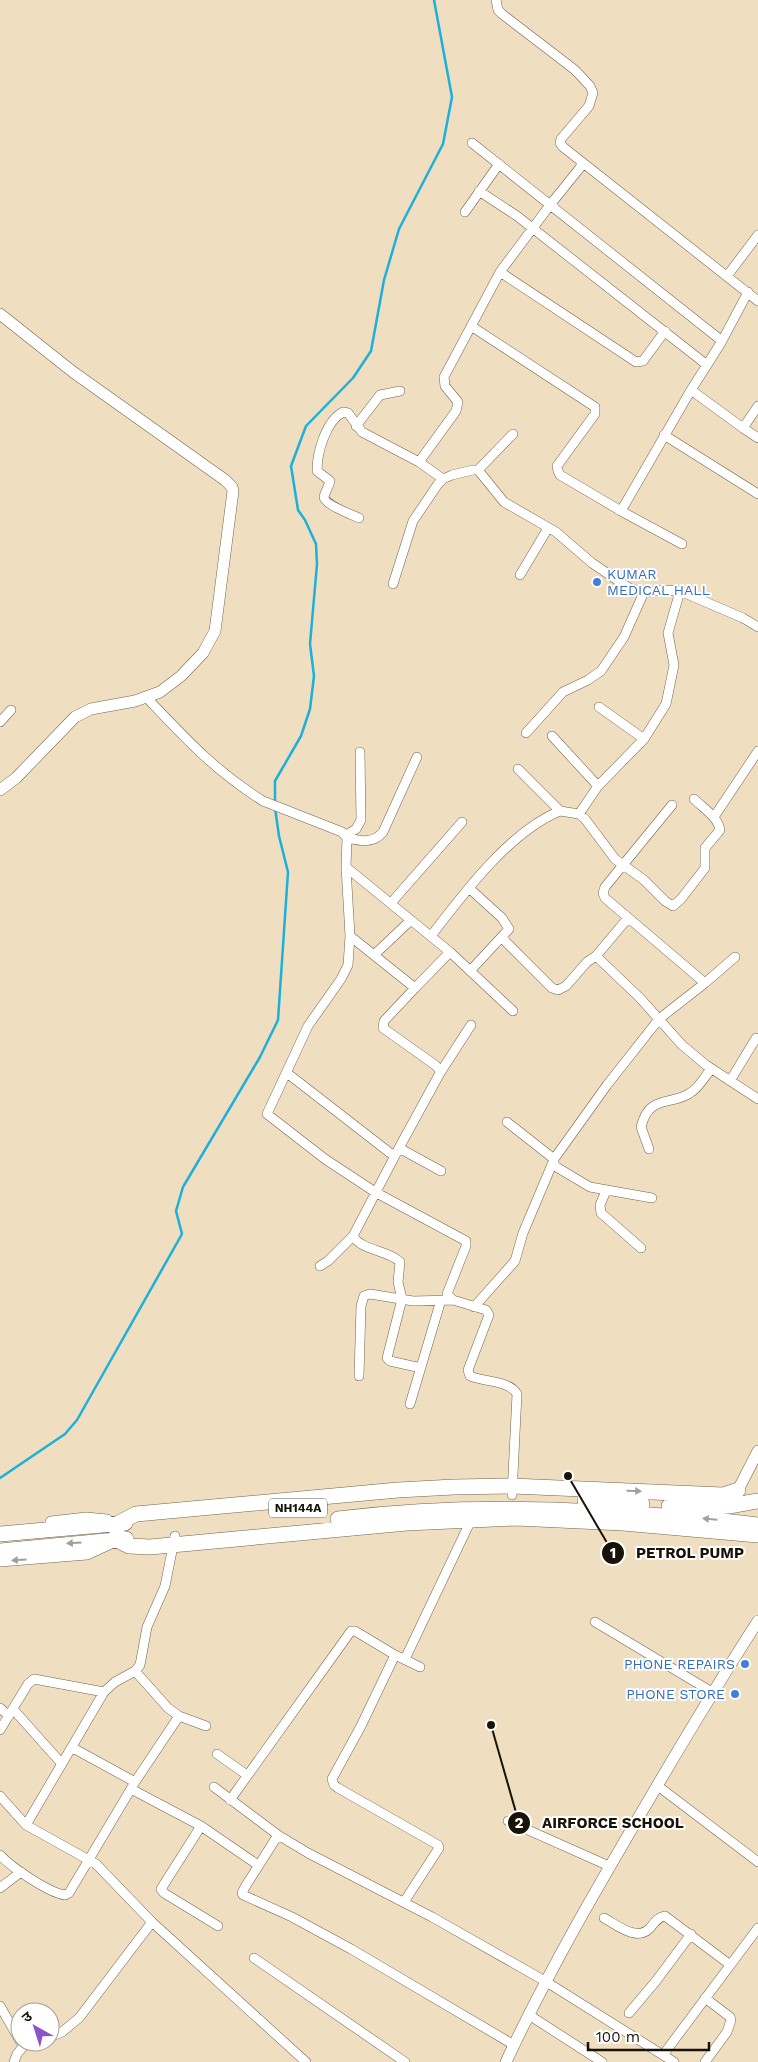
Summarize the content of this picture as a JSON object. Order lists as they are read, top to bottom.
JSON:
{
  "streets": {
    "highway": ["NH144A"]
  },
  "places": [
    "KUMAR MEDICAL HALL",
    "PETROL PUMP",
    "PHONE REPAIRS",
    "PHONE STORE",
    "AIRFORCE SCHOOL"
  ],
  "scale_bar": "100 m",
  "north": "top left"
}
